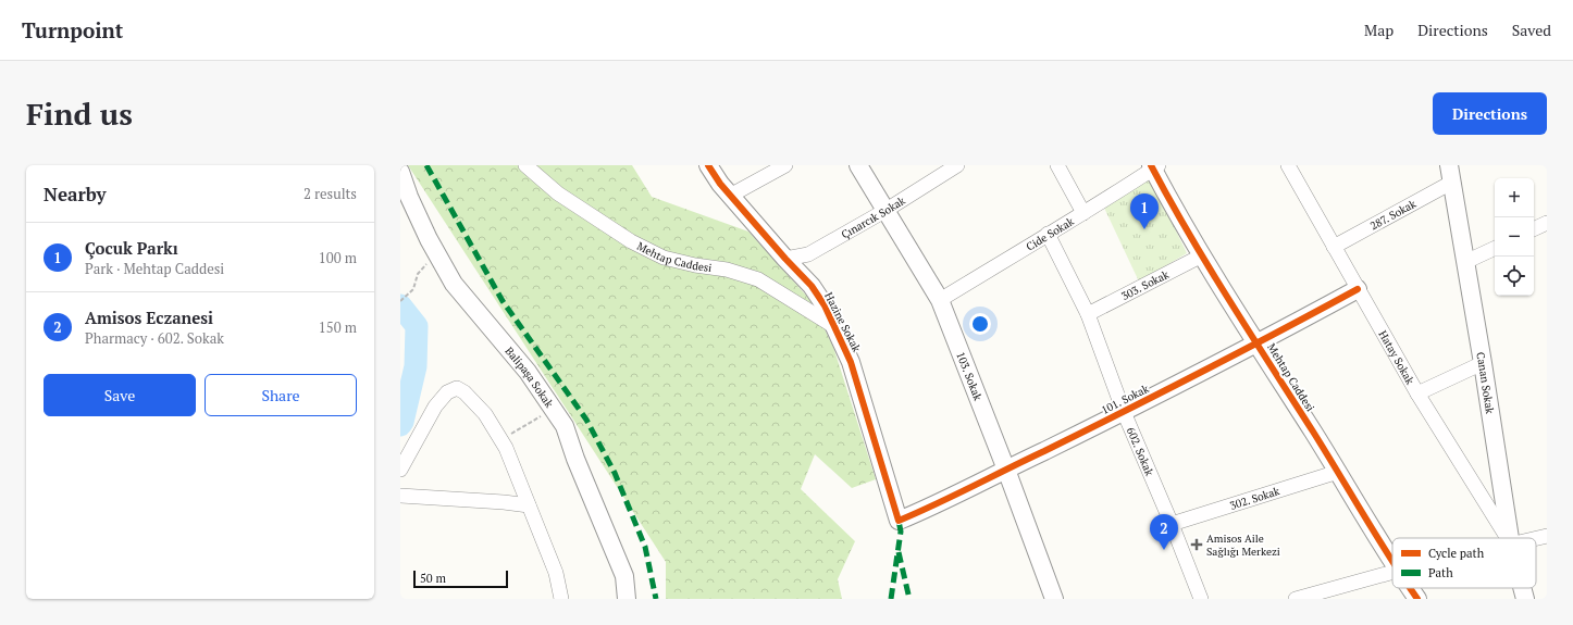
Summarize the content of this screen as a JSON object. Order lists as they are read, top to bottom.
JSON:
{
  "streets": {
    "street": [
      "287. Sokak",
      "Çınarcık Sokak",
      "Cide Sokak",
      "Mehtap Caddesi",
      "303. Sokak",
      "Hazine Sokak",
      "Hatay Sokak",
      "103. Sokak",
      "Balipaşa Sokak",
      "Canan Sokak",
      "101. Sokak",
      "602. Sokak",
      "302. Sokak"
    ]
  },
  "crossings": [
    ["287. Sokak", "Hatay Sokak"],
    ["287. Sokak", "Canan Sokak"],
    ["Çınarcık Sokak", "Hazine Sokak"],
    ["Çınarcık Sokak", "103. Sokak"],
    ["Cide Sokak", "Mehtap Caddesi"],
    ["Cide Sokak", "103. Sokak"],
    ["Cide Sokak", "602. Sokak"],
    ["Mehtap Caddesi", "303. Sokak"],
    ["Mehtap Caddesi", "Hazine Sokak"],
    ["Mehtap Caddesi", "101. Sokak"],
    ["Mehtap Caddesi", "302. Sokak"],
    ["303. Sokak", "602. Sokak"],
    ["Hazine Sokak", "101. Sokak"],
    ["Hatay Sokak", "101. Sokak"],
    ["103. Sokak", "101. Sokak"],
    ["101. Sokak", "602. Sokak"],
    ["602. Sokak", "302. Sokak"]
  ],
  "places": {
    "health": ["Amisos Aile Sağlığı Merkezi"]
  },
  "legend": ["Cycle path", "Path"],
  "scale_bar": "50 m",
  "page": {
    "header": "Turnpoint",
    "nav": ["Map", "Directions", "Saved"],
    "buttons": [
      "Directions",
      ["Save", "Share"]
    ],
    "title": "Find us",
    "heading": ["Nearby", "2 results"],
    "map_buttons": ["+", "−"],
    "pins": ["1", "2"],
    "list": [
      {
        "mark": "1",
        "name": "Çocuk Parkı",
        "note": "Park · Mehtap Caddesi",
        "value": "100 m"
      },
      {
        "mark": "2",
        "name": "Amisos Eczanesi",
        "note": "Pharmacy · 602. Sokak",
        "value": "150 m"
      }
    ],
    "scale": "50 m"
  }
}
